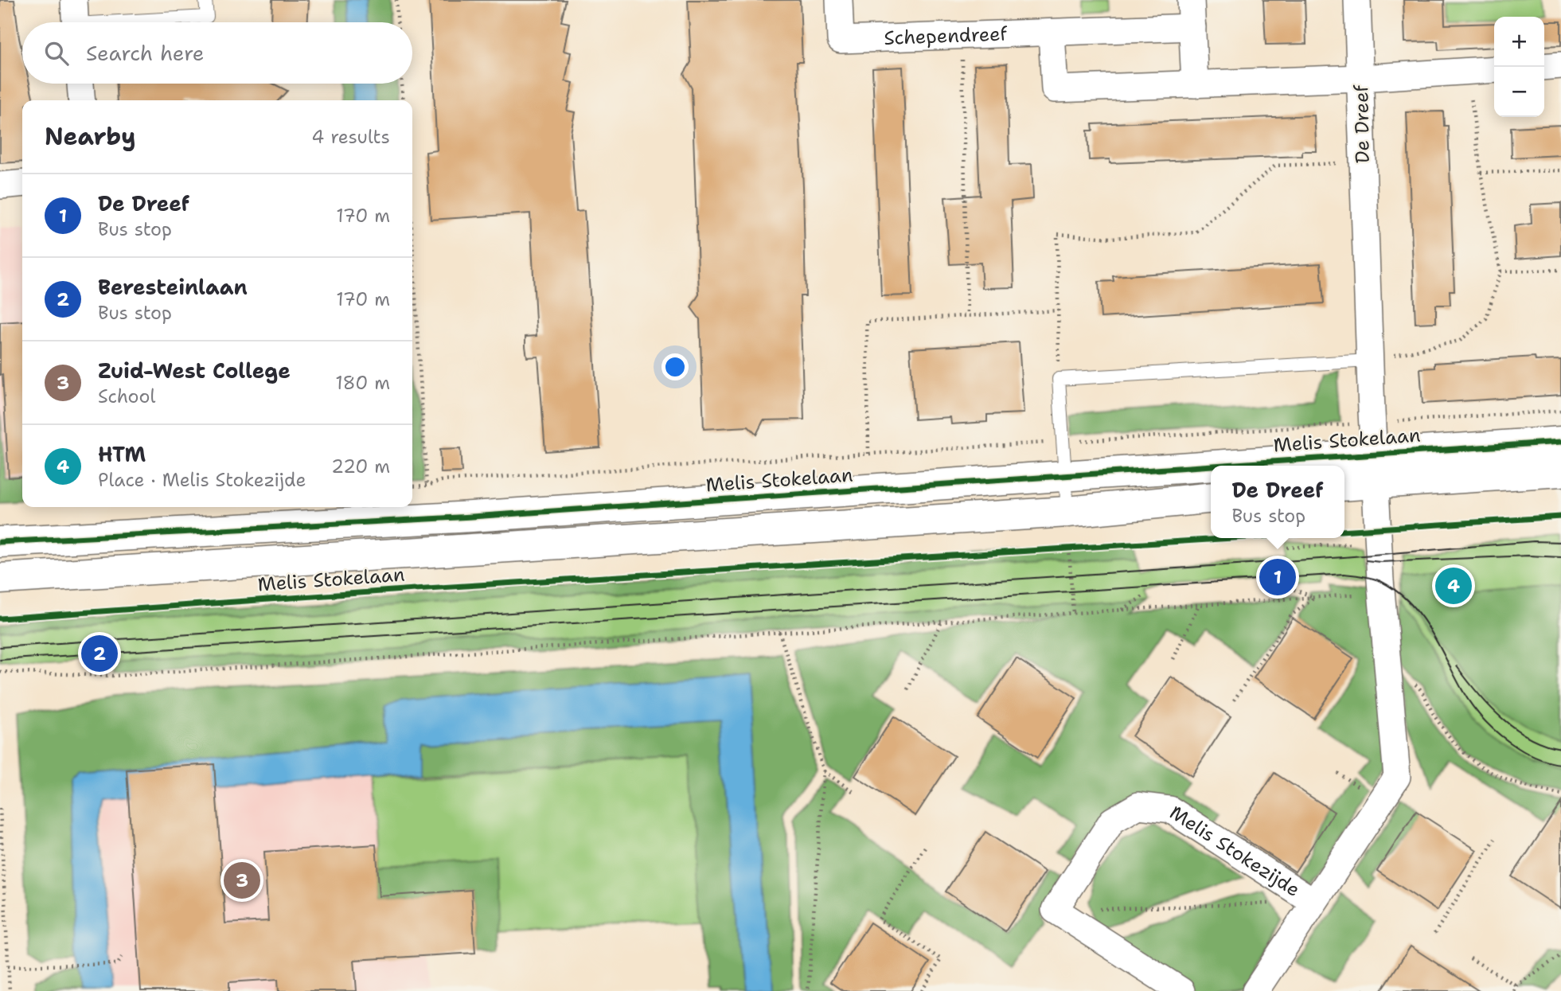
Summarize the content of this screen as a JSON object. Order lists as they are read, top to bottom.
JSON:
{
  "streets": {
    "street": [
      "Schependreef",
      "De Dreef",
      "Melis Stokelaan",
      "Melis Stokezijde"
    ]
  },
  "crossings": [
    ["De Dreef", "Melis Stokelaan"],
    ["De Dreef", "Melis Stokezijde"],
    ["Melis Stokelaan", "Melis Stokezijde"]
  ],
  "page": {
    "map_buttons": ["+", "−"],
    "search": "Search here",
    "heading": ["Nearby", "4 results"],
    "list": [
      {
        "mark": "1",
        "name": "De Dreef",
        "note": "Bus stop",
        "value": "170 m"
      },
      {
        "mark": "2",
        "name": "Beresteinlaan",
        "note": "Bus stop",
        "value": "170 m"
      },
      {
        "mark": "3",
        "name": "Zuid-West College",
        "note": "School",
        "value": "180 m"
      },
      {
        "mark": "4",
        "name": "HTM",
        "note": "Place · Melis Stokezijde",
        "value": "220 m"
      }
    ],
    "popup": ["De Dreef", "Bus stop"],
    "pins": [
      "1",
      "4",
      "2",
      "3"
    ]
  }
}
